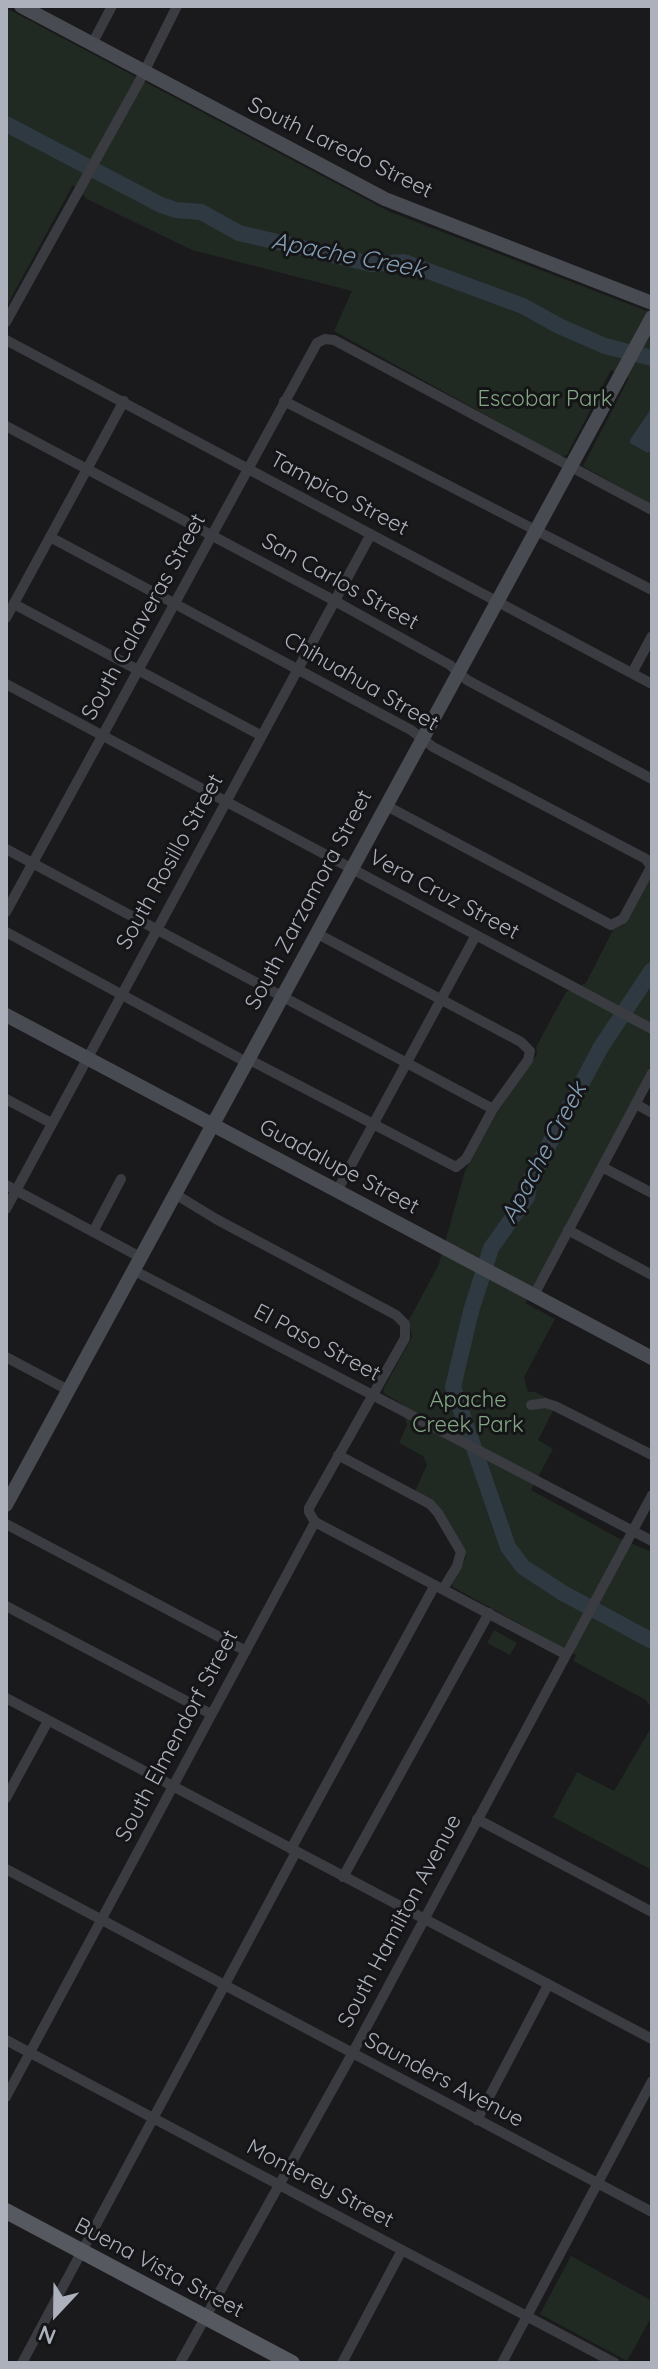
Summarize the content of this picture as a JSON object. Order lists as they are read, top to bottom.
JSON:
{
  "streets": {
    "main road": [
      "South Laredo Street",
      "South Zarzamora Street",
      "Guadalupe Street",
      "Buena Vista Street"
    ],
    "street": [
      "Tampico Street",
      "San Carlos Street",
      "South Calaveras Street",
      "Chihuahua Street",
      "South Rosillo Street",
      "Vera Cruz Street",
      "El Paso Street",
      "South Elmendorf Street",
      "South Hamilton Avenue",
      "Saunders Avenue",
      "Monterey Street"
    ]
  },
  "crossings": [
    ["Tampico Street", "South Calaveras Street"],
    ["Tampico Street", "South Rosillo Street"],
    ["Tampico Street", "South Zarzamora Street"],
    ["San Carlos Street", "South Calaveras Street"],
    ["San Carlos Street", "South Rosillo Street"],
    ["San Carlos Street", "South Zarzamora Street"],
    ["South Calaveras Street", "Chihuahua Street"],
    ["South Calaveras Street", "Vera Cruz Street"],
    ["South Calaveras Street", "South Zarzamora Street"],
    ["Chihuahua Street", "South Rosillo Street"],
    ["Chihuahua Street", "South Zarzamora Street"],
    ["South Rosillo Street", "Vera Cruz Street"],
    ["South Rosillo Street", "Guadalupe Street"],
    ["South Rosillo Street", "El Paso Street"],
    ["Vera Cruz Street", "South Zarzamora Street"],
    ["South Zarzamora Street", "Guadalupe Street"],
    ["South Zarzamora Street", "El Paso Street"],
    ["South Zarzamora Street", "South Elmendorf Street"],
    ["El Paso Street", "South Elmendorf Street"],
    ["El Paso Street", "South Hamilton Avenue"],
    ["South Elmendorf Street", "Saunders Avenue"],
    ["South Elmendorf Street", "Monterey Street"],
    ["South Hamilton Avenue", "Saunders Avenue"],
    ["South Hamilton Avenue", "Monterey Street"],
    ["South Hamilton Avenue", "Buena Vista Street"]
  ],
  "water": ["Apache Creek"],
  "parks": ["Escobar Park", "Apache Creek Park"],
  "north": "bottom"
}
